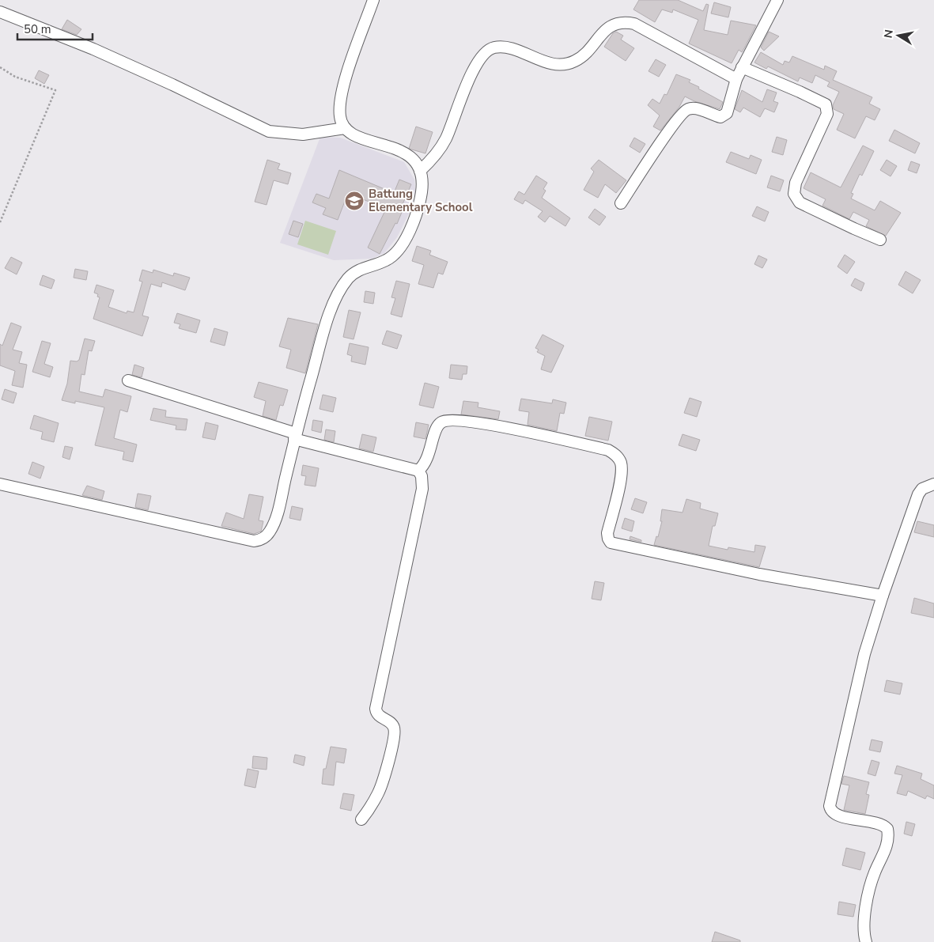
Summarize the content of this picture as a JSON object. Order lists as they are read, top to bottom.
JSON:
{
  "places": {
    "school or university": ["Battung Elementary School"]
  },
  "scale_bar": "50 m",
  "north": "left"
}
